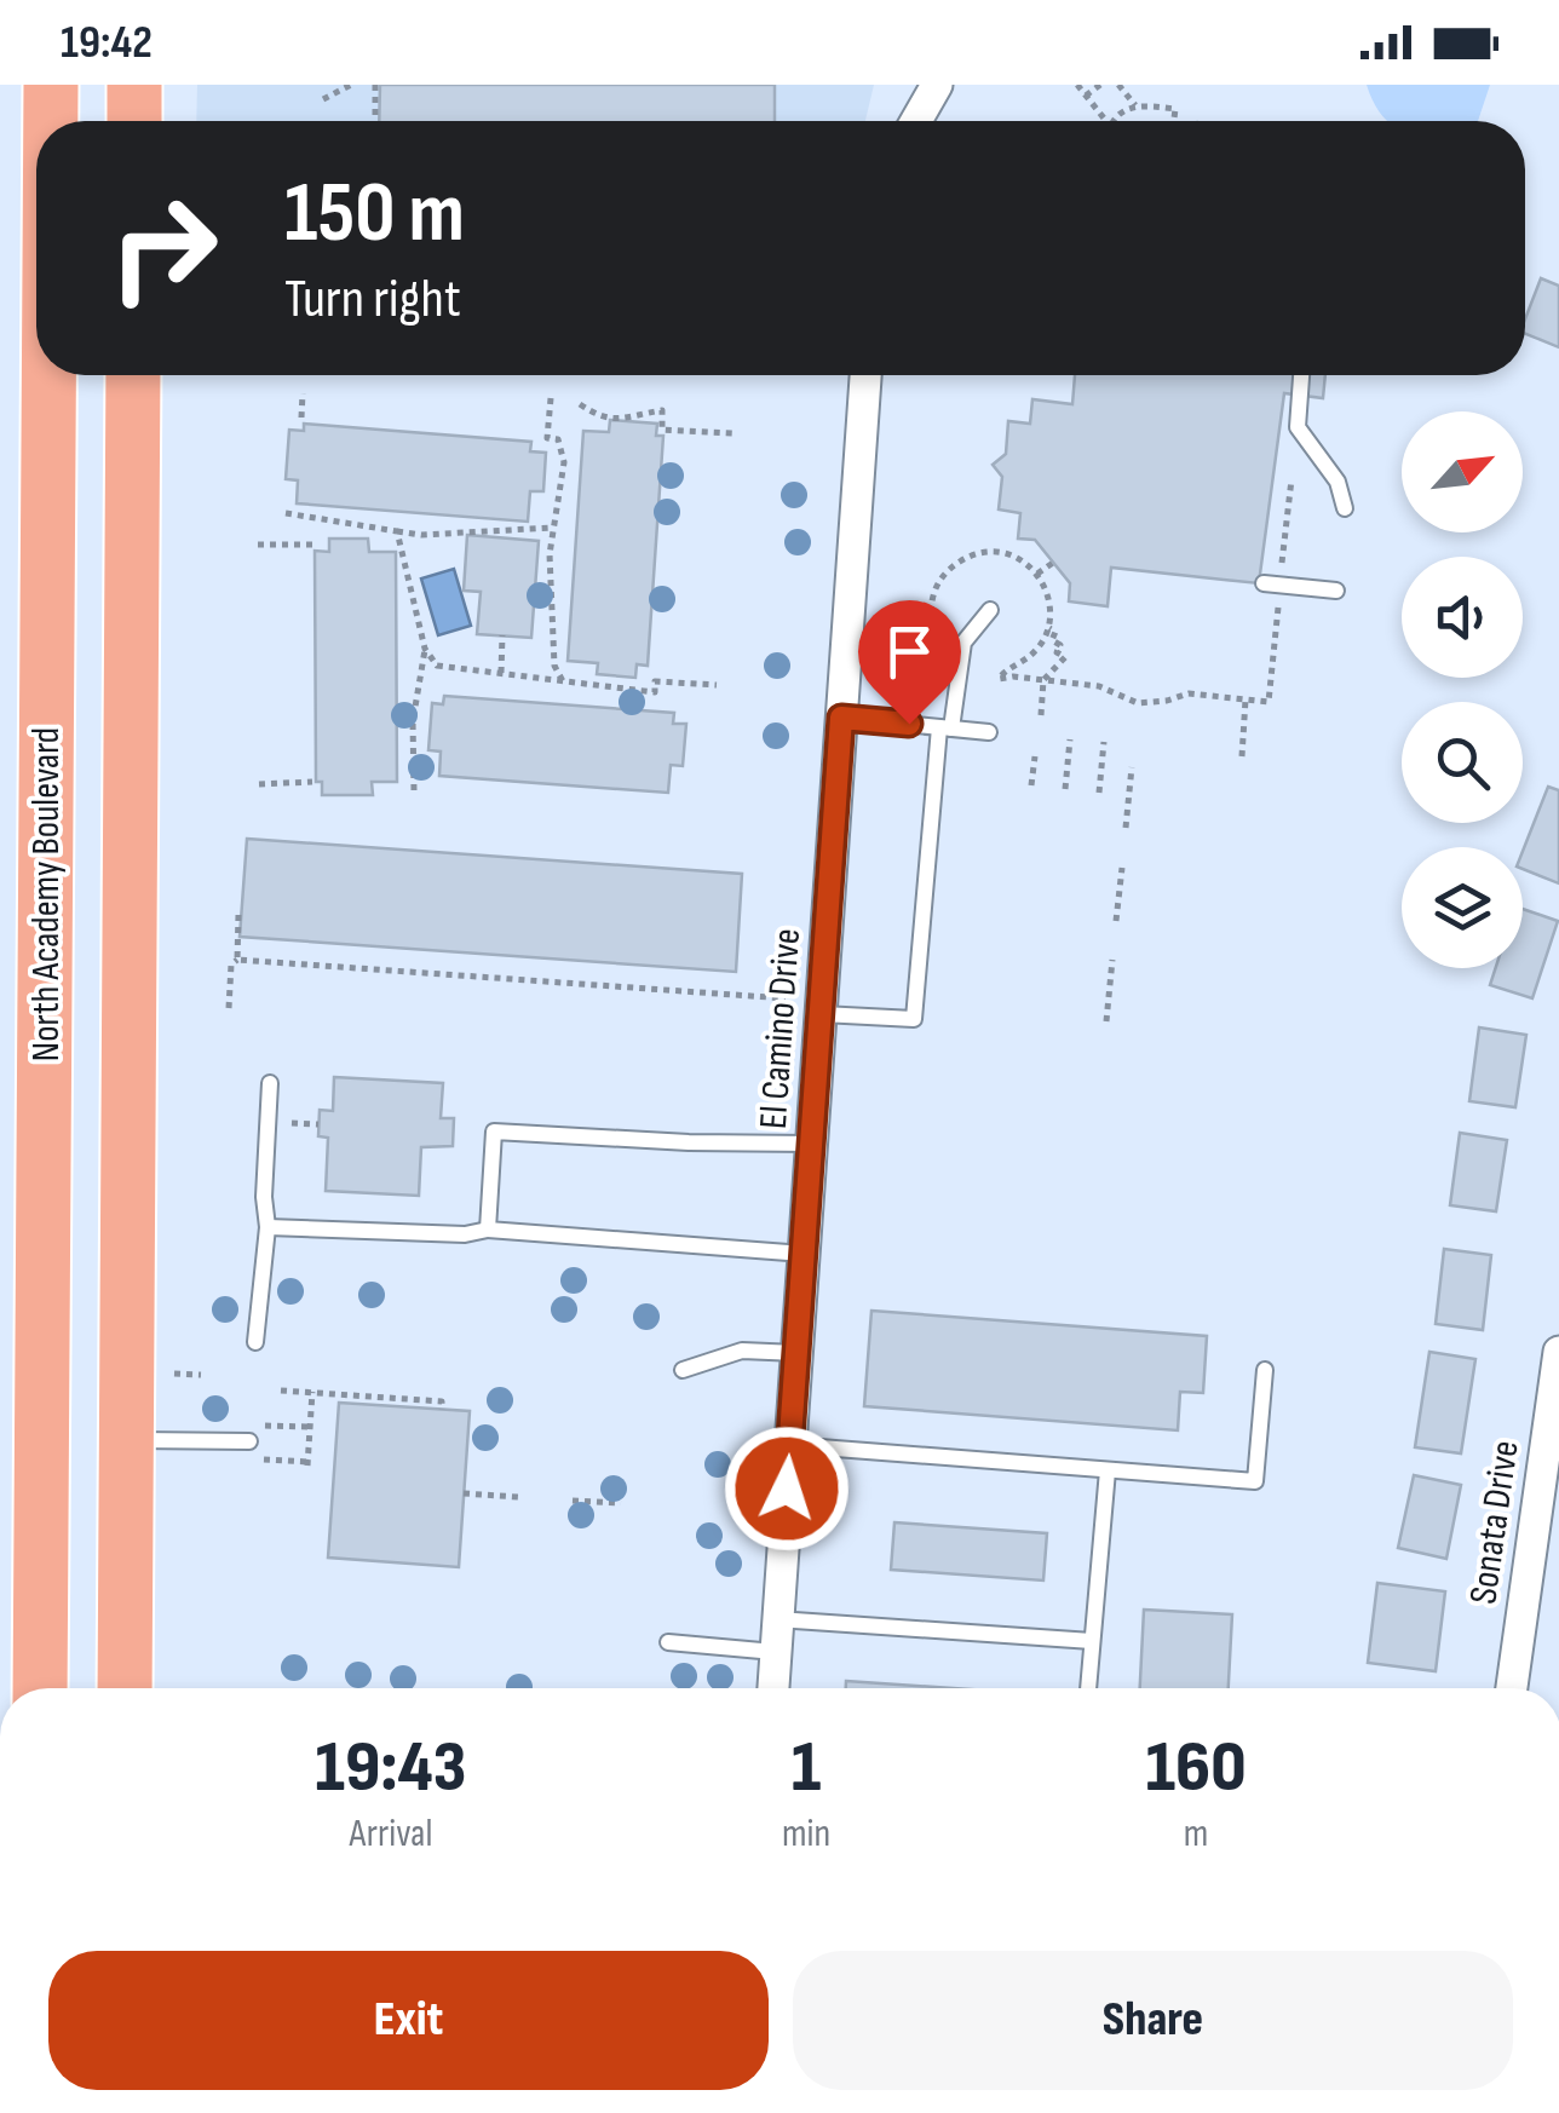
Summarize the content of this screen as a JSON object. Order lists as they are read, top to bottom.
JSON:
{
  "streets": {
    "highway": ["North Academy Boulevard"],
    "street": ["El Camino Drive", "Sonata Drive"]
  },
  "north": "top right",
  "page": {
    "status": "19:42",
    "turn": ["150 m", "Turn right"],
    "eta": [
      "19:43",
      "Arrival",
      "1",
      "min",
      "160",
      "m"
    ],
    "buttons": ["Exit", "Share"]
  }
}
